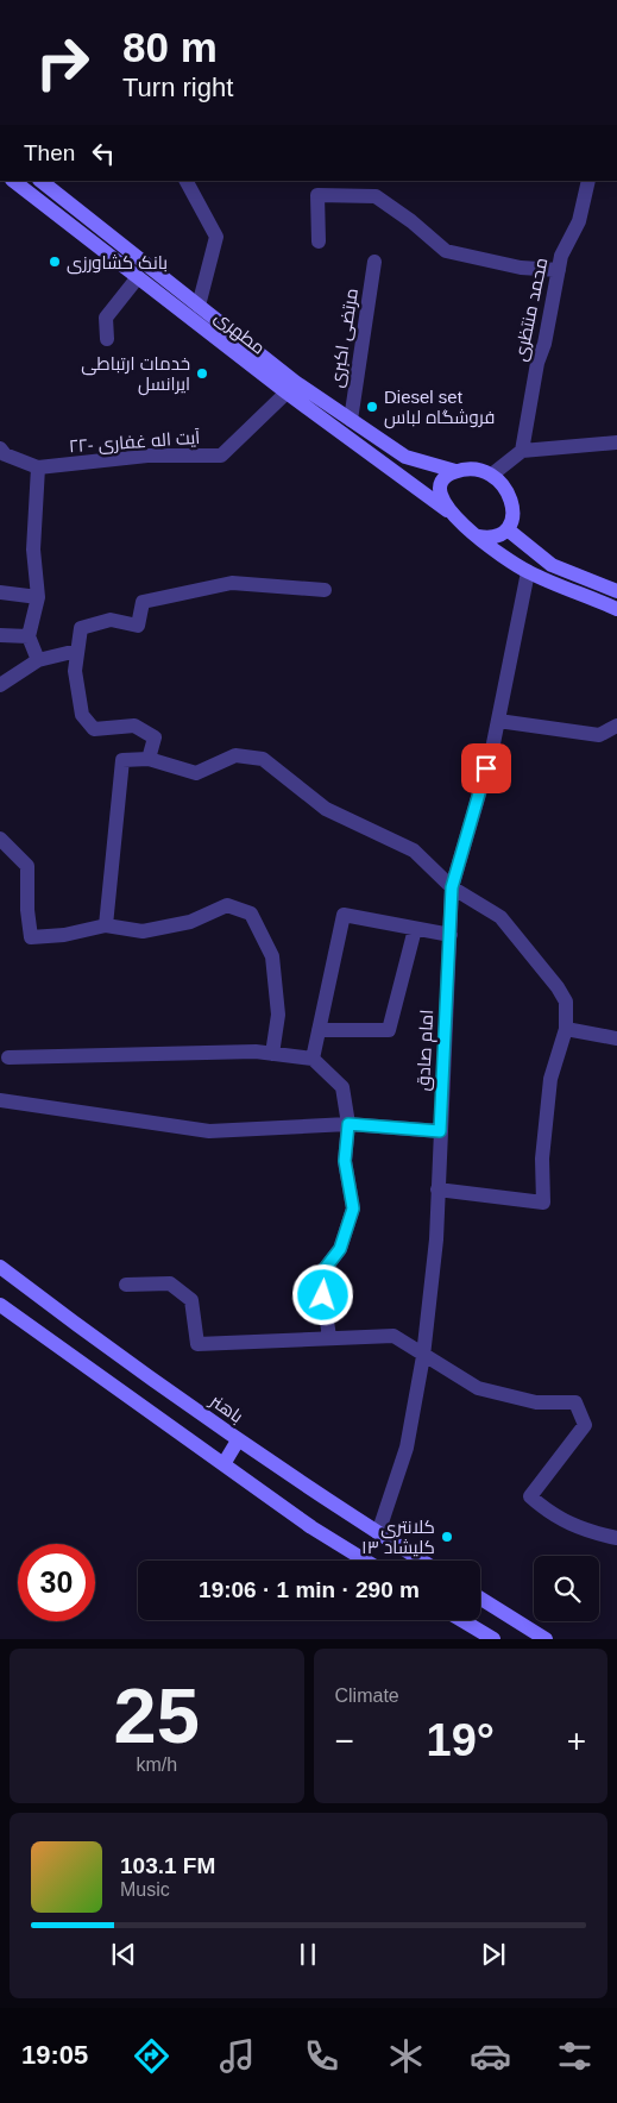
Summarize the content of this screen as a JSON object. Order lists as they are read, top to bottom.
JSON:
{
  "streets": {
    "main road": ["مطهری", "باهنر"],
    "street": [
      "محمد منتظری",
      "مرتضی اکبری",
      "۲۲- آیت اله غفاری",
      "امام صادق"
    ]
  },
  "crossings": [
    ["مطهری", "مرتضی اکبری"],
    ["مطهری", "۲۲- آیت اله غفاری"],
    ["امام صادق", "باهنر"]
  ],
  "places": [
    "بانک کشاورزی",
    "خدمات ارتباطی ایرانسل",
    "Diesel set فروشگاه لباس",
    "کلانتری ۱۳ کلیشاد"
  ],
  "page": {
    "turn": ["80 m", "Turn right"],
    "then": "Then",
    "limit": "30",
    "trip": "19:06 · 1 min · 290 m",
    "tile": [
      ["25", "km/h"],
      "Climate"
    ],
    "heat": ["−", "19°", "+"],
    "song": ["103.1 FM", "Music"],
    "tabs": "19:05"
  }
}
